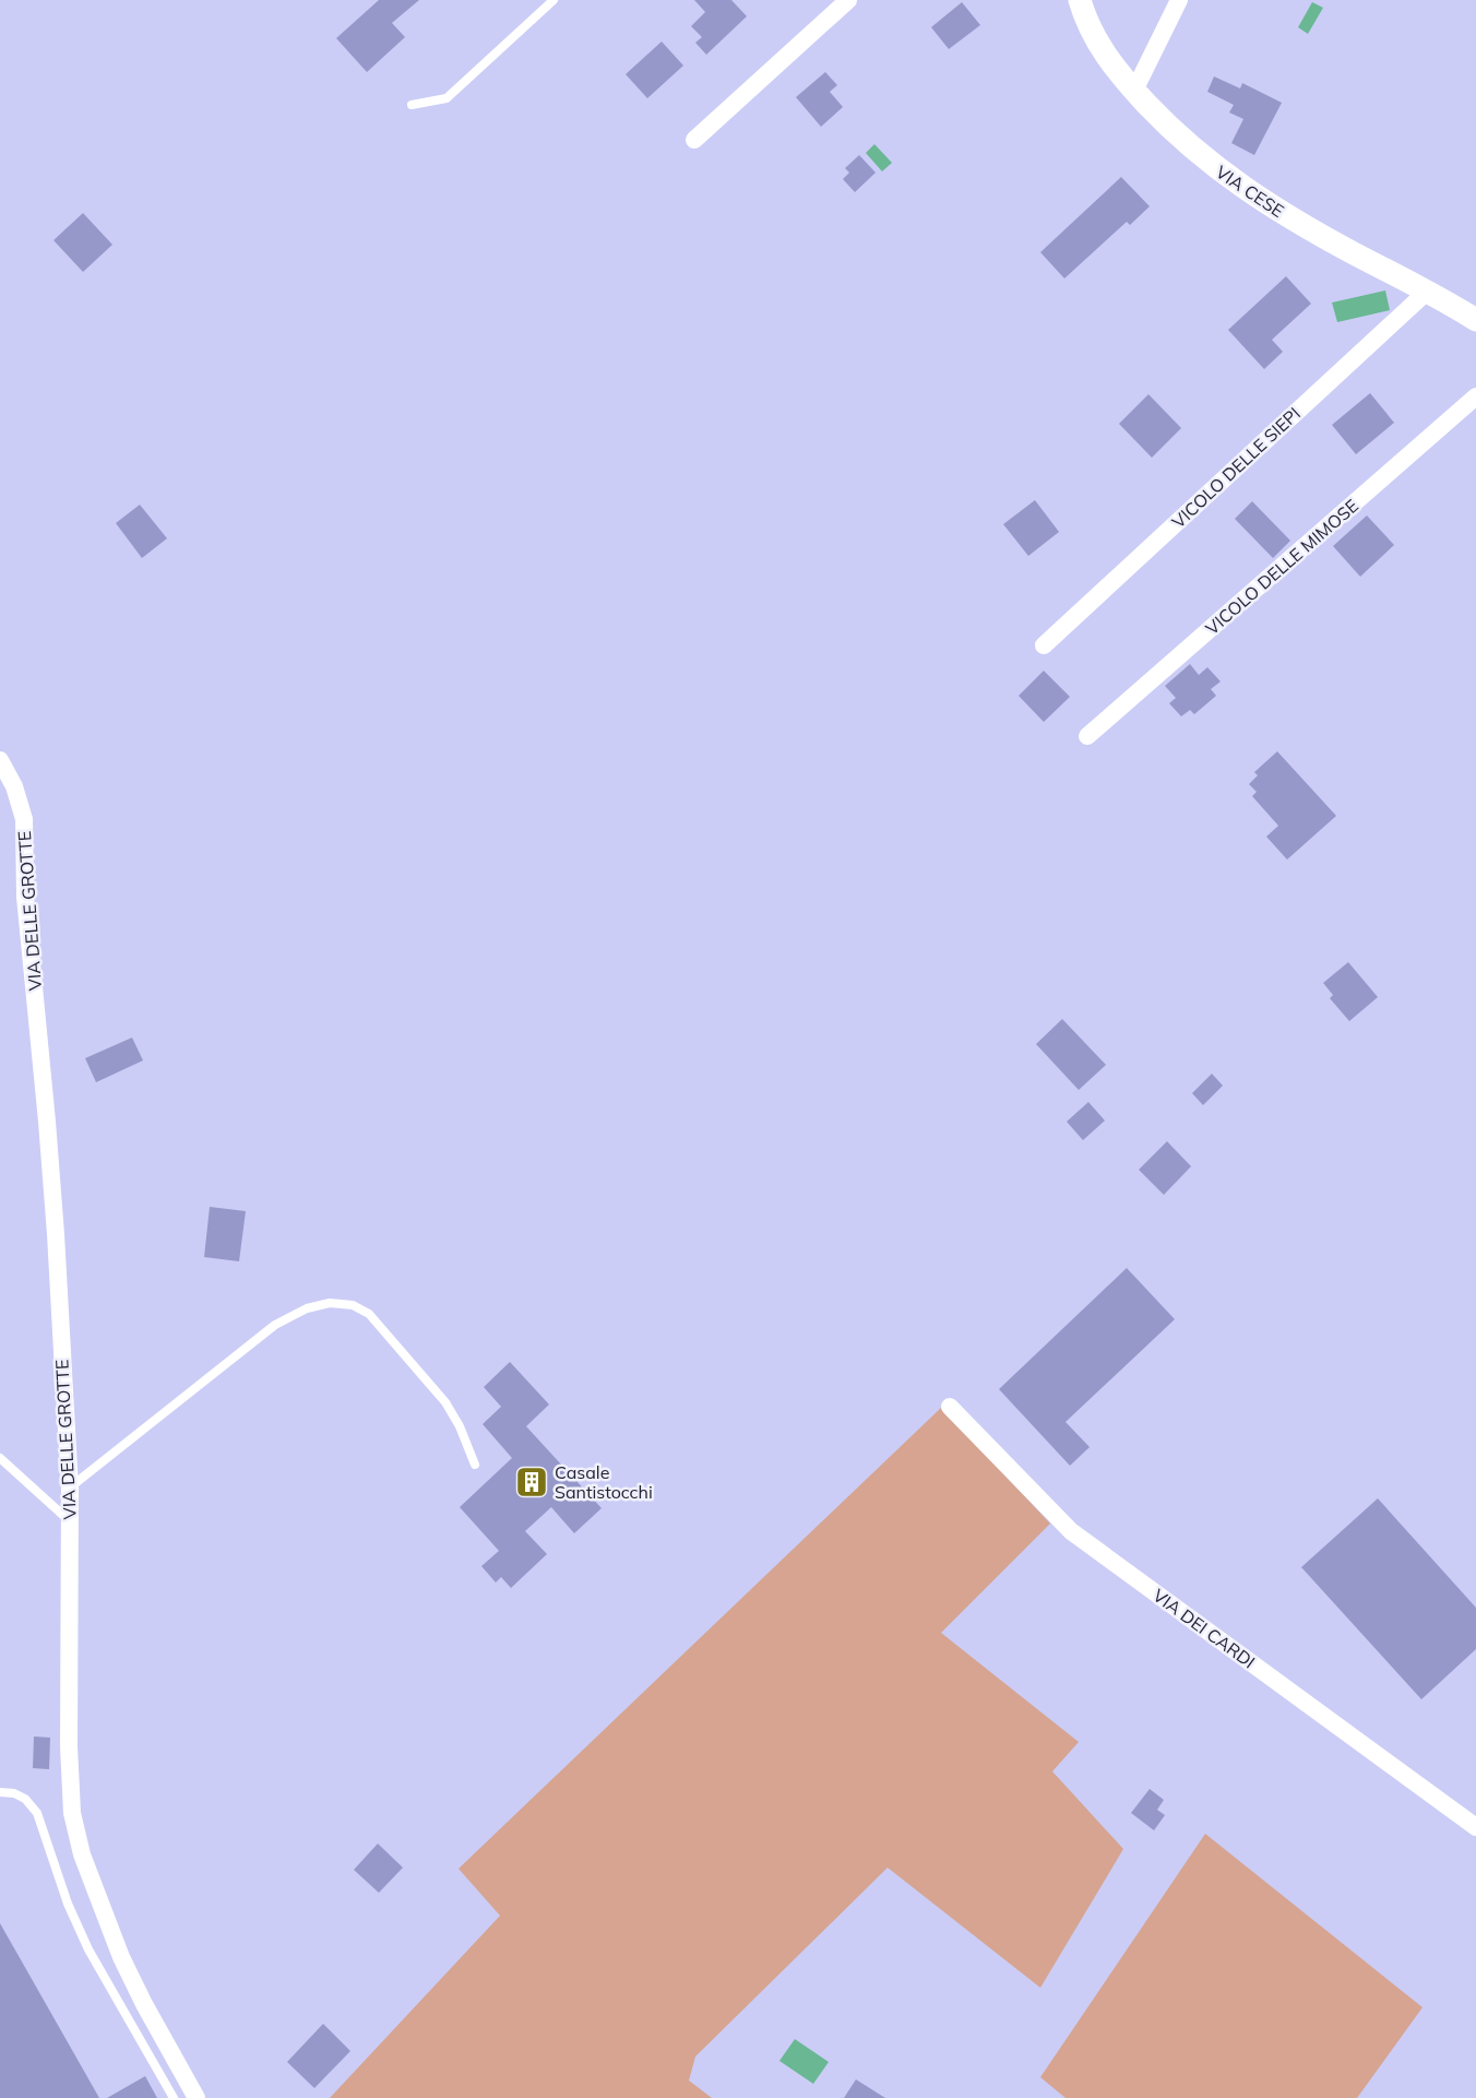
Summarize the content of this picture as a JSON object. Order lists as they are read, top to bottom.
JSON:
{
  "streets": {
    "street": [
      "VIA CESE",
      "VICOLO DELLE SIEPI",
      "VICOLO DELLE MIMOSE",
      "VIA DELLE GROTTE",
      "VIA DEI CARDI"
    ]
  },
  "crossings": [
    ["VIA CESE", "VICOLO DELLE SIEPI"]
  ],
  "places": {
    "building": ["Casale Santistocchi"]
  }
}
